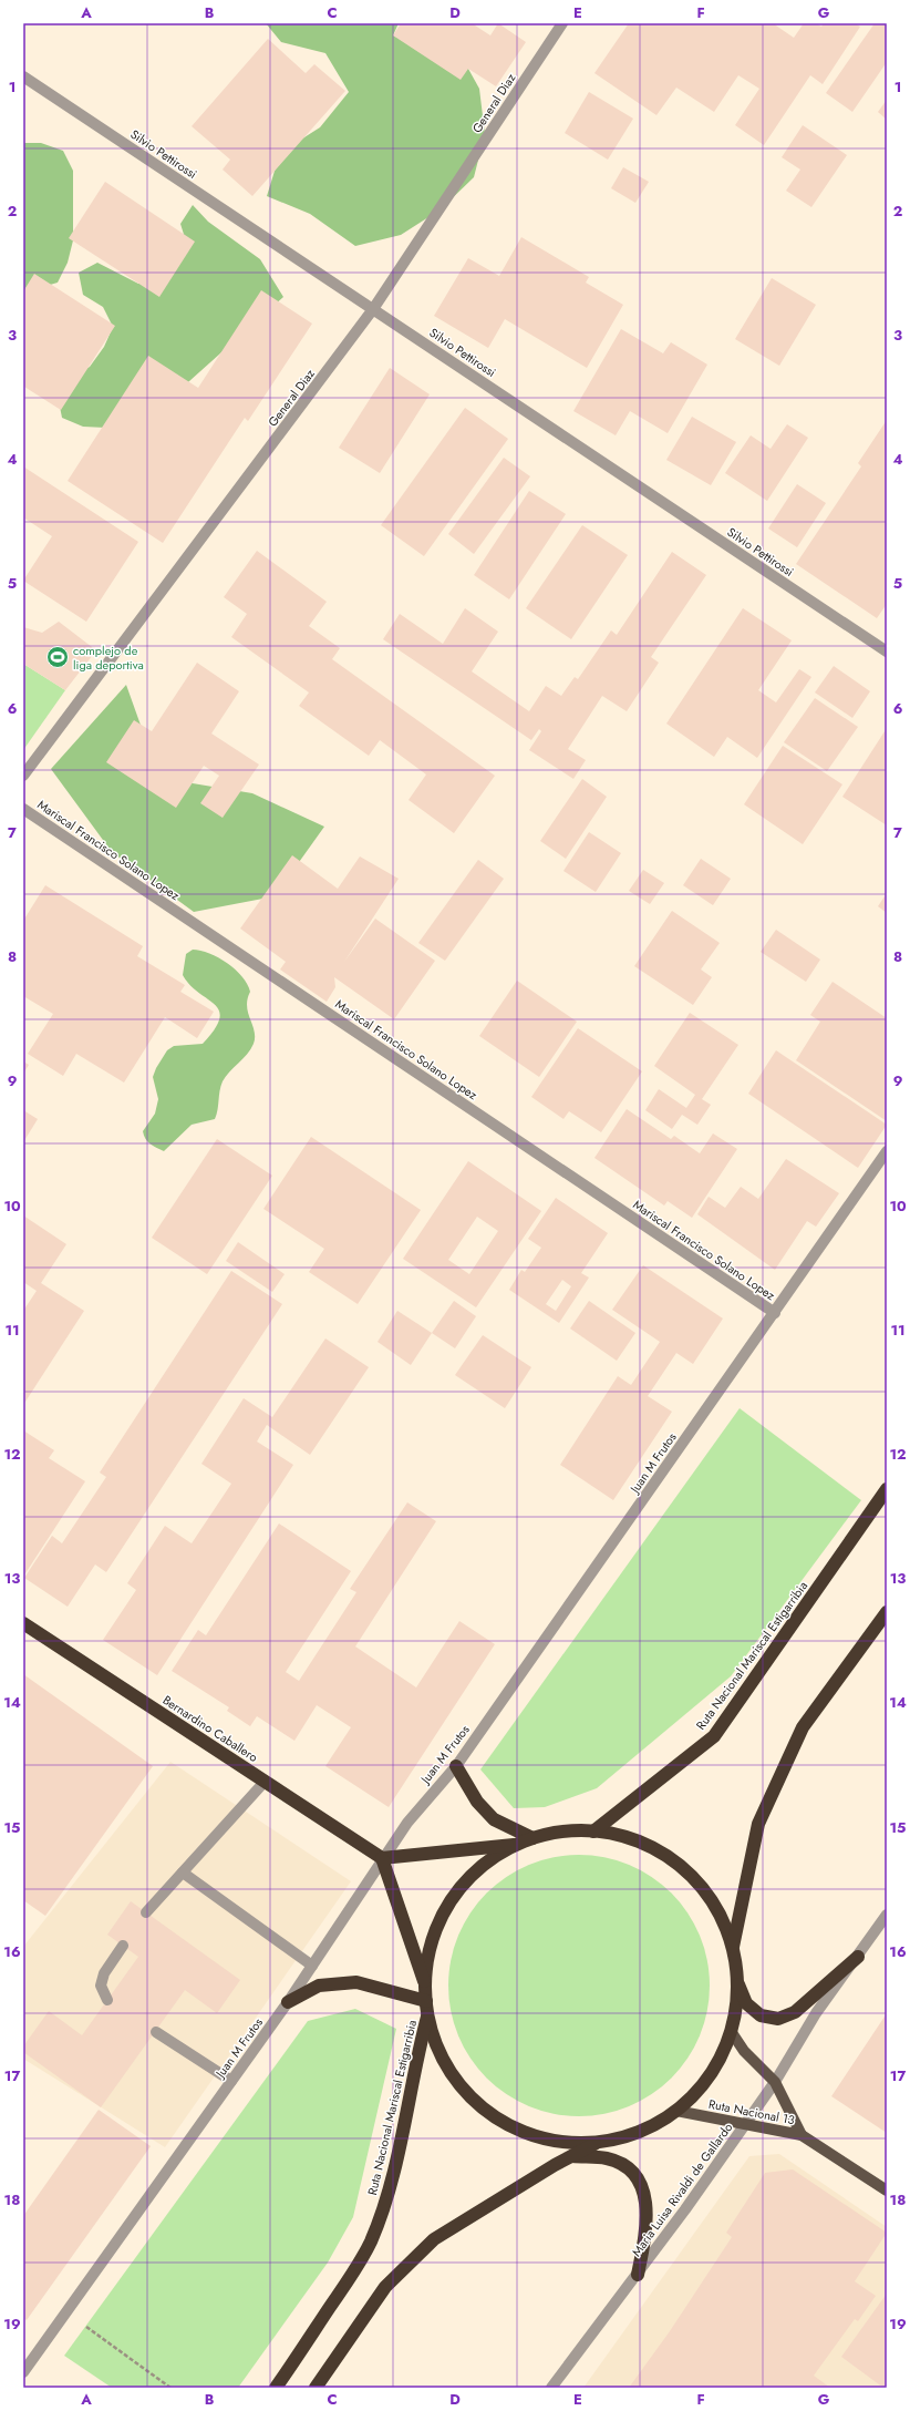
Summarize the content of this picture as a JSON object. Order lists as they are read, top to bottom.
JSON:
{
  "streets": {
    "highway": ["Ruta Nacional Mariscal Estigarribia", "Bernardino Caballero"],
    "main road": ["Ruta Nacional 13"],
    "street": [
      "General Diaz",
      "Silvio Pettirossi",
      "Mariscal Francisco Solano Lopez",
      "Juan M Frutos",
      "Maria Luisa Rivaldi de Gallardo"
    ]
  },
  "crossings": [
    ["General Diaz", "Silvio Pettirossi"],
    ["Mariscal Francisco Solano Lopez", "Juan M Frutos"],
    ["Juan M Frutos", "Bernardino Caballero"],
    ["Ruta Nacional 13", "Maria Luisa Rivaldi de Gallardo"]
  ],
  "places": {
    "sports": ["complejo de liga deportiva"]
  },
  "grid": {
    "columns": [
      "A",
      "B",
      "C",
      "D",
      "E",
      "F",
      "G"
    ],
    "rows": [
      "1",
      "2",
      "3",
      "4",
      "5",
      "6",
      "7",
      "8",
      "9",
      "10",
      "11",
      "12",
      "13",
      "14",
      "15",
      "16",
      "17",
      "18",
      "19"
    ]
  }
}
